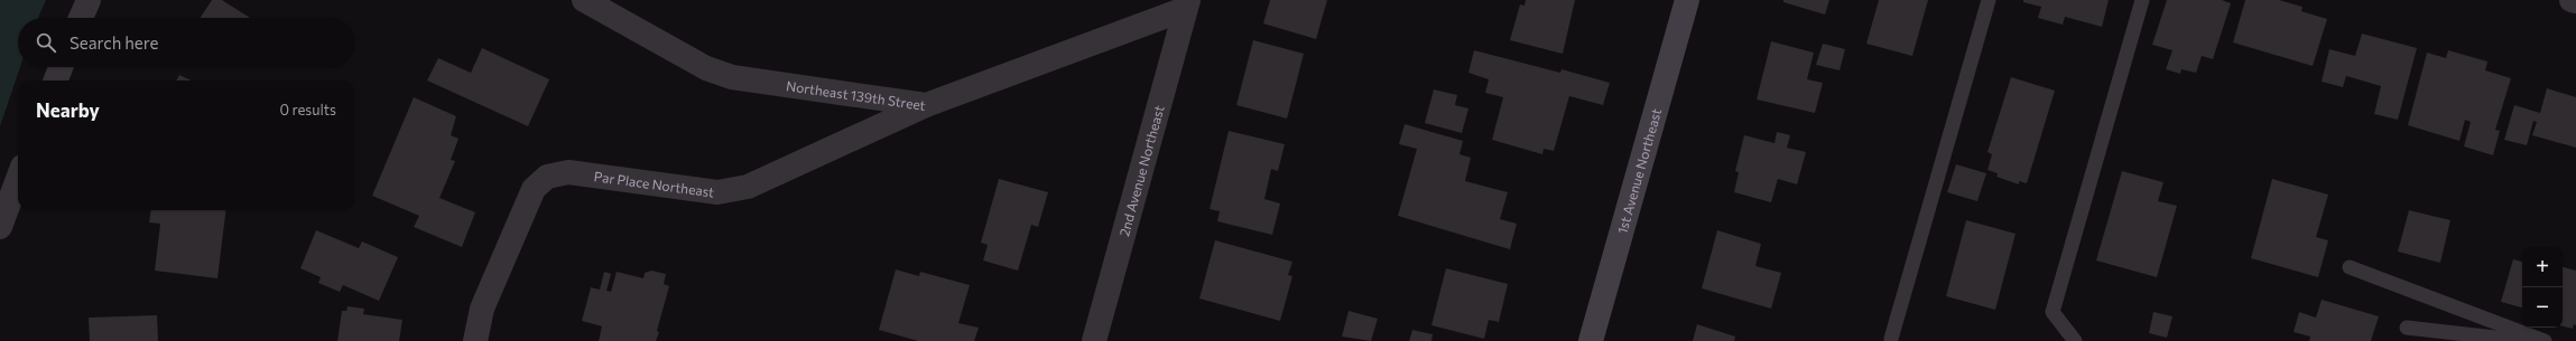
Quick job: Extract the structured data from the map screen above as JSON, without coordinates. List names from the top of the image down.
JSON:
{
  "streets": {
    "street": [
      "Northeast 139th Street",
      "1st Avenue Northeast",
      "2nd Avenue Northeast",
      "Par Place Northeast"
    ]
  },
  "crossings": [
    ["Northeast 139th Street", "2nd Avenue Northeast"],
    ["Northeast 139th Street", "Par Place Northeast"]
  ],
  "page": {
    "search": "Search here",
    "heading": ["Nearby", "0 results"],
    "map_buttons": ["+", "−"]
  }
}
